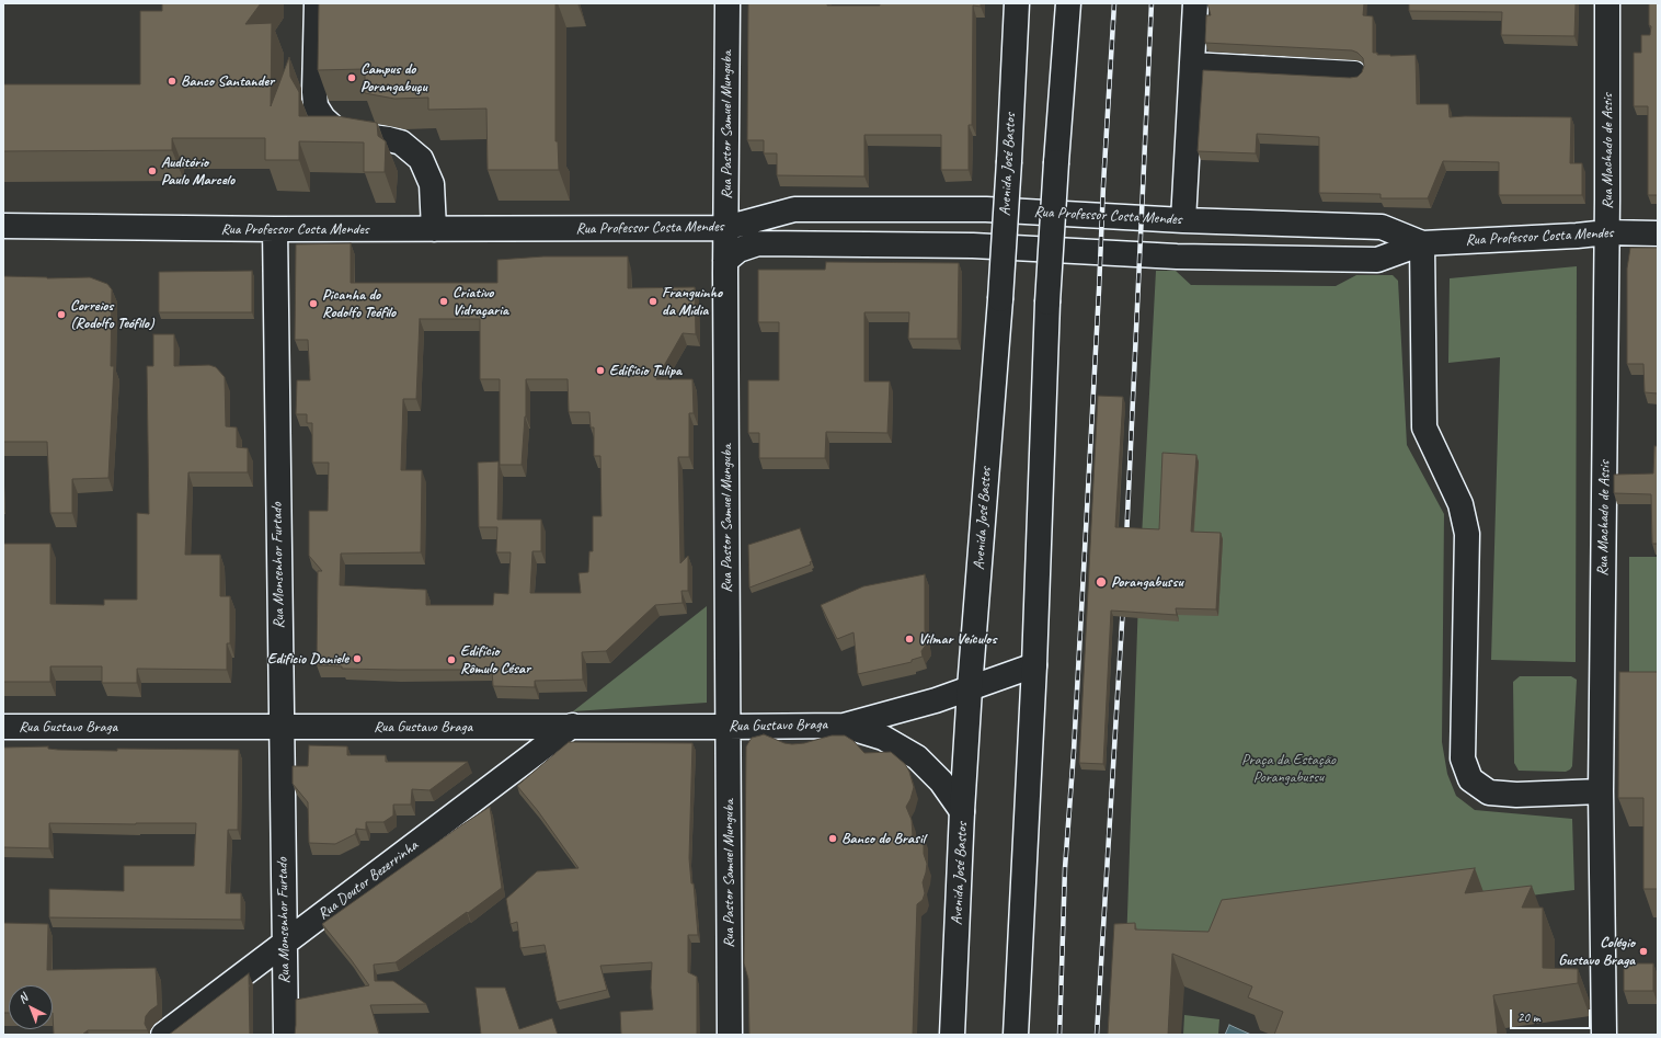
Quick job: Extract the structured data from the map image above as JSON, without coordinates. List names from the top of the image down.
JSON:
{
  "streets": {
    "street": [
      "Rua Pastor Samuel Munguba",
      "Rua Machado de Assis",
      "Avenida José Bastos",
      "Rua Professor Costa Mendes",
      "Rua Monsenhor Furtado",
      "Rua Gustavo Braga",
      "Rua Doutor Bezerrinha"
    ]
  },
  "crossings": [
    ["Rua Pastor Samuel Munguba", "Rua Professor Costa Mendes"],
    ["Rua Pastor Samuel Munguba", "Rua Gustavo Braga"],
    ["Rua Machado de Assis", "Rua Professor Costa Mendes"],
    ["Avenida José Bastos", "Rua Gustavo Braga"],
    ["Rua Professor Costa Mendes", "Rua Monsenhor Furtado"],
    ["Rua Monsenhor Furtado", "Rua Gustavo Braga"],
    ["Rua Monsenhor Furtado", "Rua Doutor Bezerrinha"],
    ["Rua Gustavo Braga", "Rua Doutor Bezerrinha"]
  ],
  "parks": ["Praça da Estação Porangabussu"],
  "places": [
    "Campus do Porangabuçu",
    "Banco Santander",
    "Auditório Paulo Marcelo",
    "Criativo Vidraçaria",
    "Franguinho da Mídia",
    "Picanha do Rodolfo Teófilo",
    "Correios (Rodolfo Teófilo)",
    "Edifício Tulipa",
    "Porangabussu",
    "Vilmar Veículos",
    "Edificio Daniele",
    "Edifício Rômulo César",
    "Banco do Brasil",
    "Colégio Gustavo Braga"
  ],
  "scale_bar": "20 m",
  "north": "top left"
}
